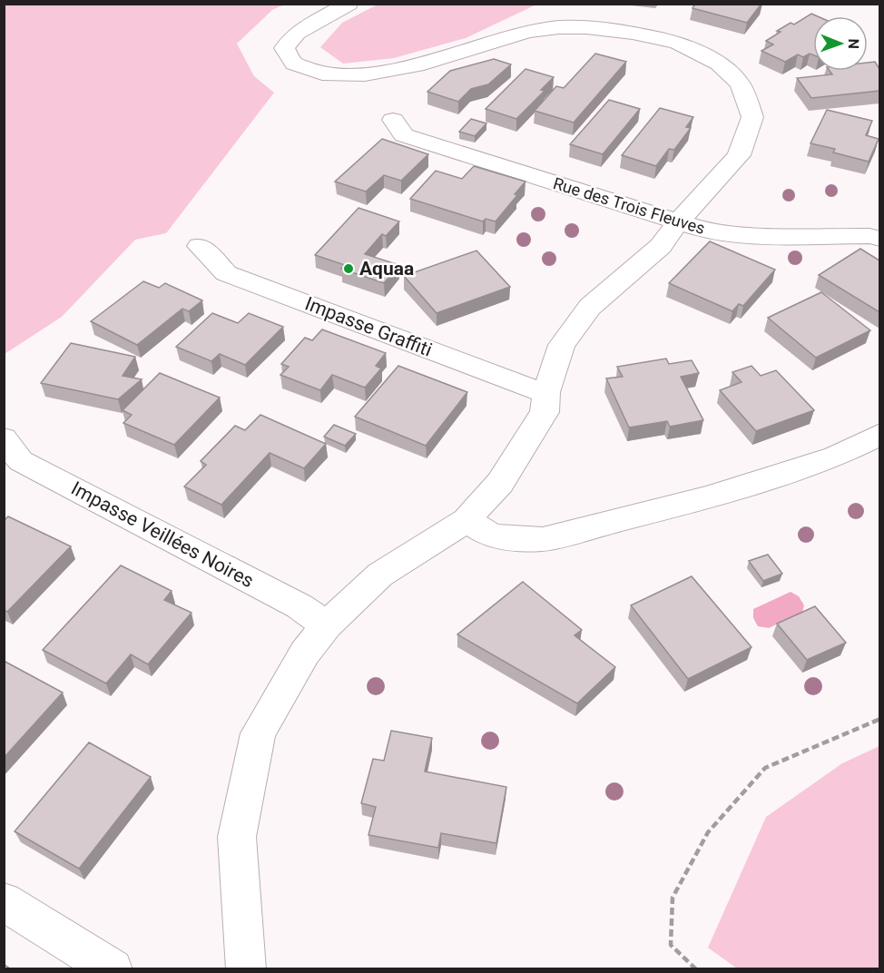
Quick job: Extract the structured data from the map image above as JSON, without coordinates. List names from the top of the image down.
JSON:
{
  "streets": {
    "street": ["Rue des Trois Fleuves", "Impasse Graffiti", "Impasse Veillées Noires"]
  },
  "places": ["Aquaa"],
  "north": "right"
}
